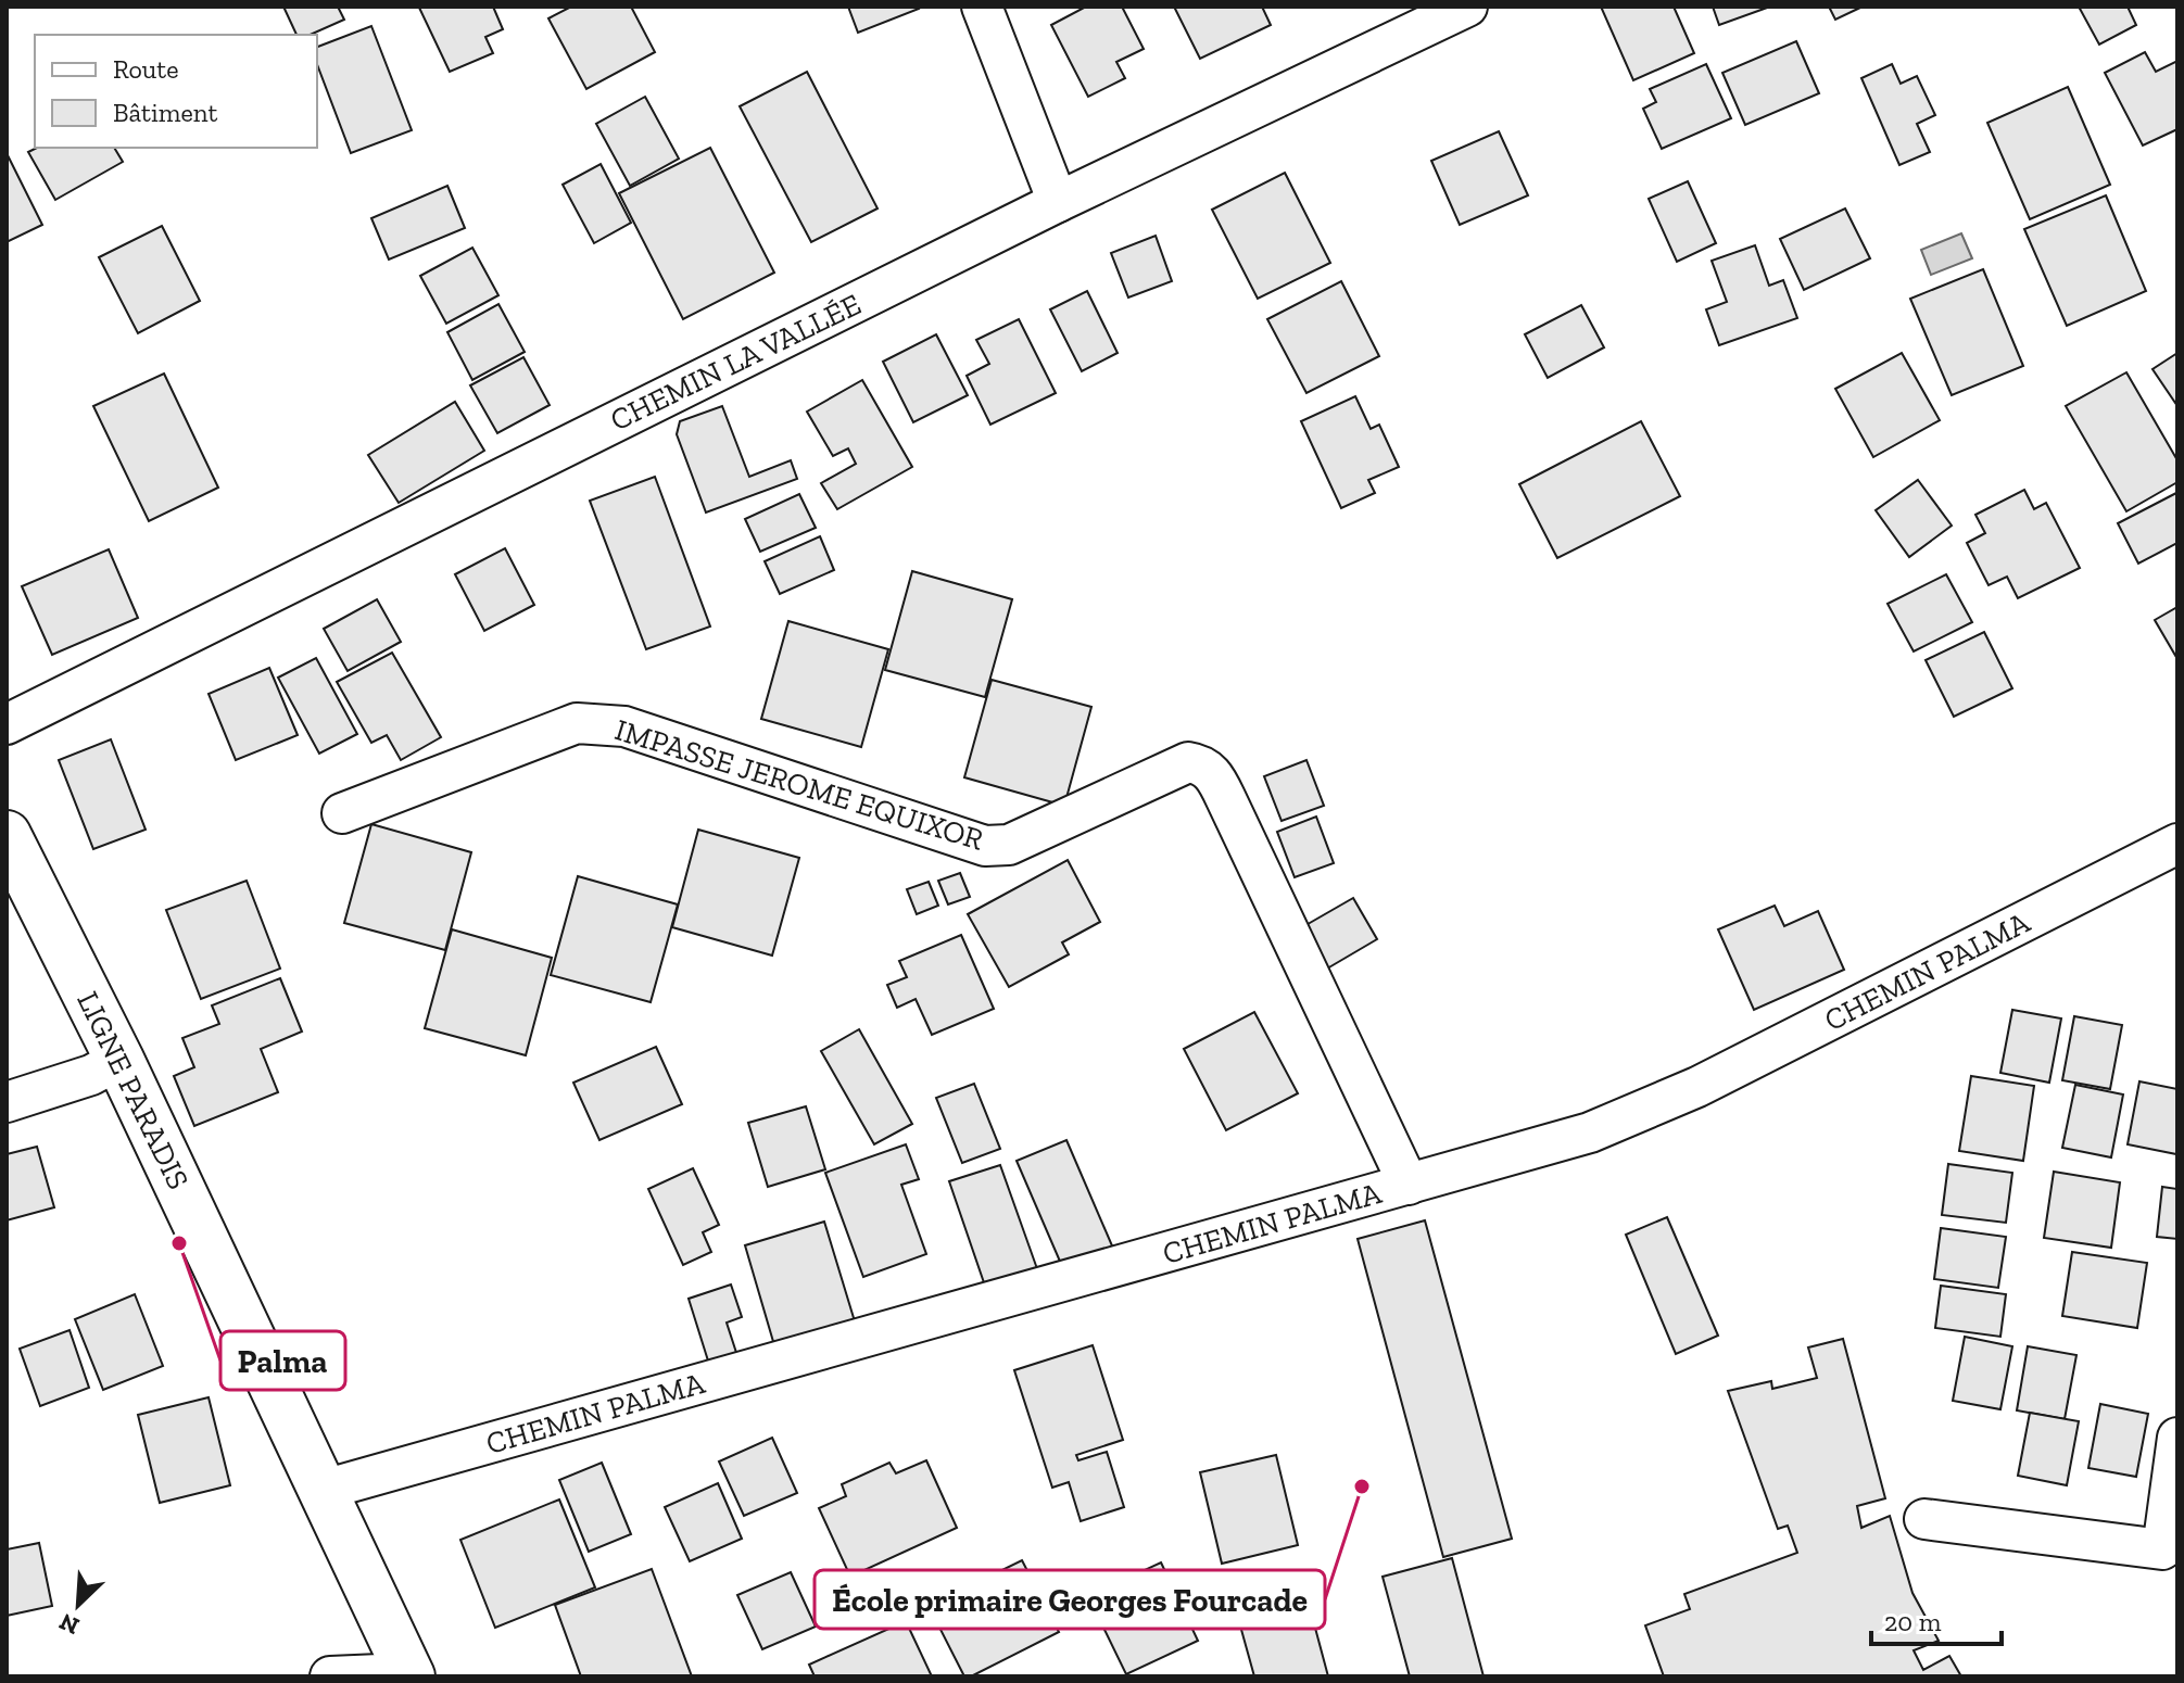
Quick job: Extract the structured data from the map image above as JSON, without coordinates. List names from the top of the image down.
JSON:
{
  "streets": {
    "main road": ["LIGNE PARADIS"],
    "street": ["CHEMIN LA VALLÉE", "IMPASSE JEROME EQUIXOR", "CHEMIN PALMA"]
  },
  "crossings": [
    ["IMPASSE JEROME EQUIXOR", "CHEMIN PALMA"],
    ["CHEMIN PALMA", "LIGNE PARADIS"]
  ],
  "places": ["Palma", "École primaire Georges Fourcade"],
  "legend": ["Route", "Bâtiment"],
  "scale_bar": "20 m",
  "north": "bottom left"
}
